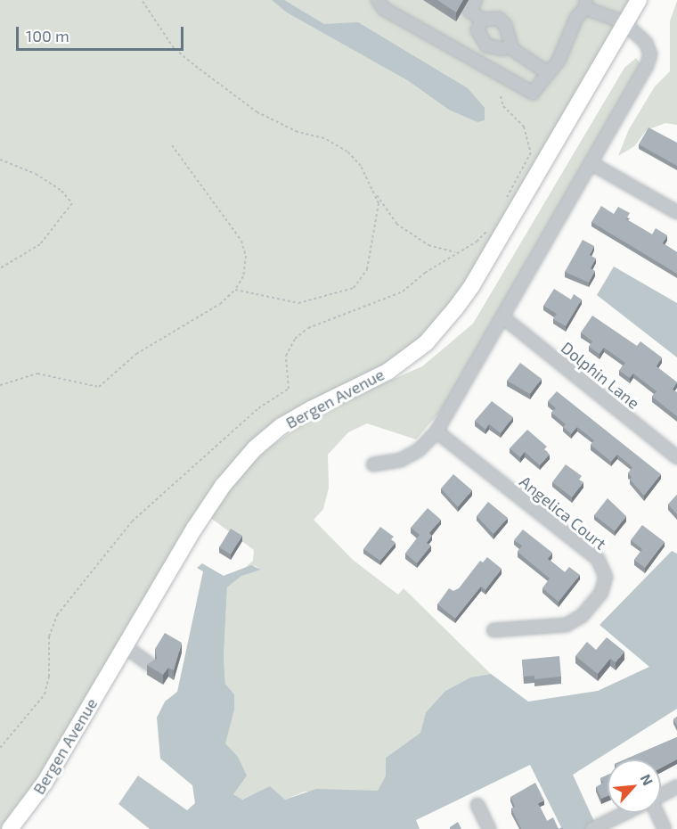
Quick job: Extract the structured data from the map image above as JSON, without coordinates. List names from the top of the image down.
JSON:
{
  "streets": {
    "main road": ["Bergen Avenue"],
    "street": ["Dolphin Lane", "Angelica Court"]
  },
  "scale_bar": "100 m",
  "north": "top right"
}
